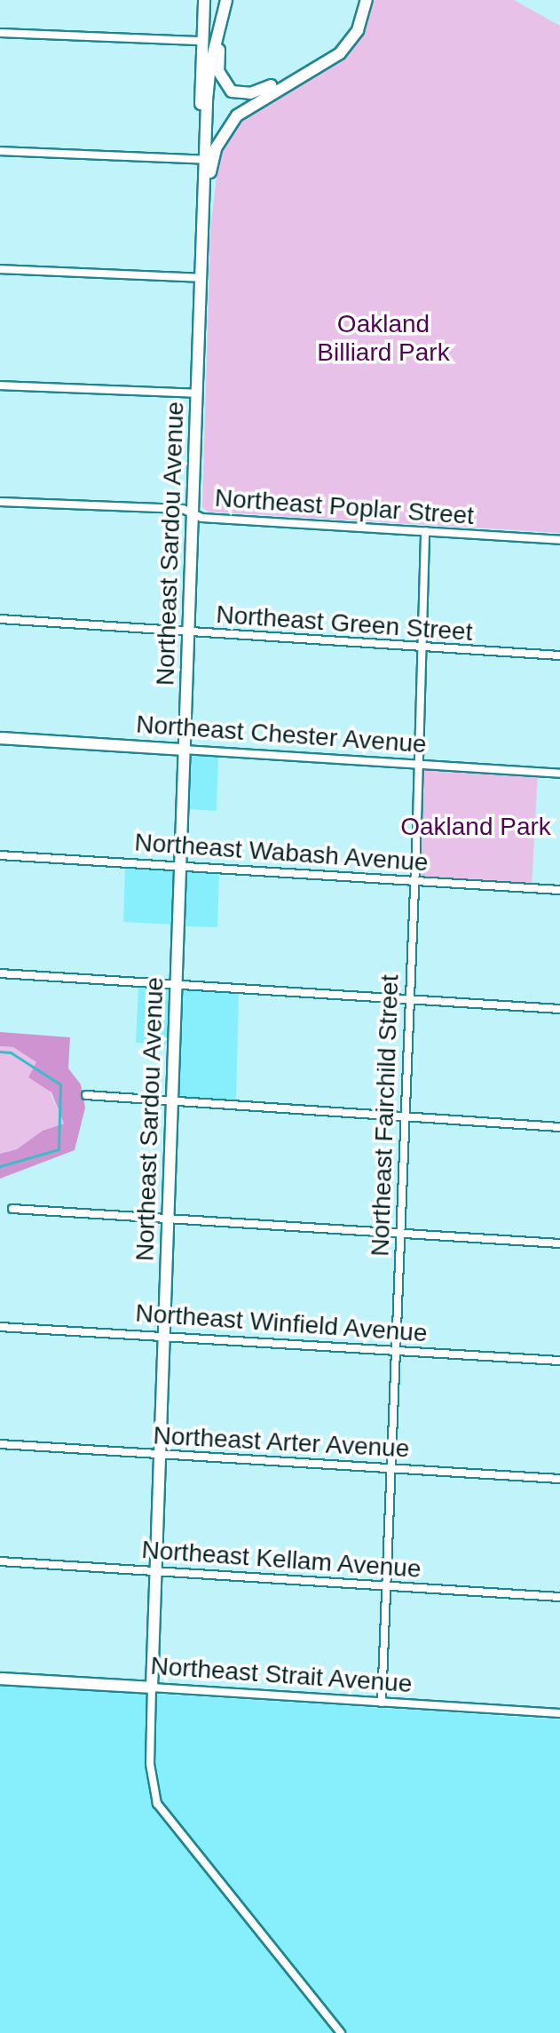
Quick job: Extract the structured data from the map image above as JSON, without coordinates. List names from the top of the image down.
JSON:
{
  "streets": {
    "main road": ["Northeast Sardou Avenue", "Northeast Chester Avenue", "Northeast Strait Avenue"],
    "street": [
      "Northeast Poplar Street",
      "Northeast Green Street",
      "Northeast Wabash Avenue",
      "Northeast Fairchild Street",
      "Northeast Winfield Avenue",
      "Northeast Arter Avenue",
      "Northeast Kellam Avenue"
    ]
  },
  "crossings": [
    ["Northeast Poplar Street", "Northeast Sardou Avenue"],
    ["Northeast Poplar Street", "Northeast Fairchild Street"],
    ["Northeast Sardou Avenue", "Northeast Green Street"],
    ["Northeast Sardou Avenue", "Northeast Chester Avenue"],
    ["Northeast Sardou Avenue", "Northeast Wabash Avenue"],
    ["Northeast Sardou Avenue", "Northeast Winfield Avenue"],
    ["Northeast Sardou Avenue", "Northeast Arter Avenue"],
    ["Northeast Sardou Avenue", "Northeast Kellam Avenue"],
    ["Northeast Sardou Avenue", "Northeast Strait Avenue"],
    ["Northeast Green Street", "Northeast Fairchild Street"],
    ["Northeast Chester Avenue", "Northeast Fairchild Street"],
    ["Northeast Wabash Avenue", "Northeast Fairchild Street"],
    ["Northeast Fairchild Street", "Northeast Winfield Avenue"],
    ["Northeast Fairchild Street", "Northeast Arter Avenue"],
    ["Northeast Fairchild Street", "Northeast Kellam Avenue"],
    ["Northeast Fairchild Street", "Northeast Strait Avenue"]
  ],
  "parks": ["Oakland Billiard Park", "Oakland Park"]
}
